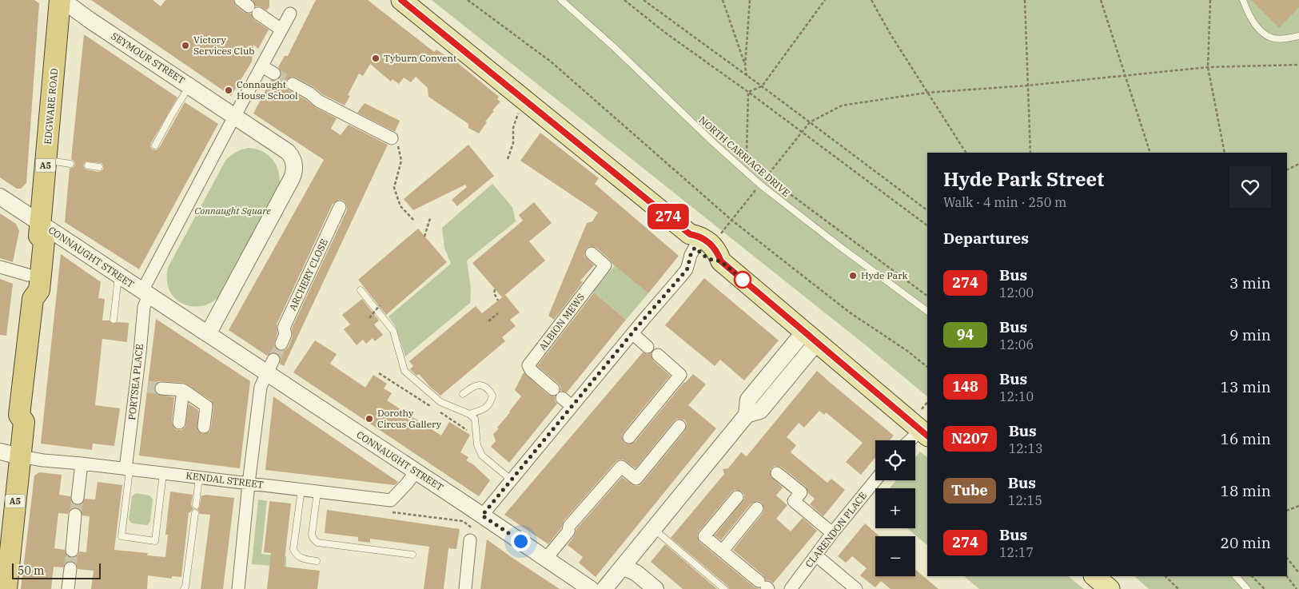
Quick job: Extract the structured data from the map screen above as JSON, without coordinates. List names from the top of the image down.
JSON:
{
  "streets": {
    "highway": ["EDGWARE ROAD", "A5"],
    "street": [
      "SEYMOUR STREET",
      "CONNAUGHT STREET",
      "ARCHERY CLOSE",
      "ALBION MEWS",
      "PORTSEA PLACE",
      "KENDAL STREET",
      "CLARENDON PLACE"
    ],
    "lane": ["NORTH CARRIAGE DRIVE"]
  },
  "crossings": [
    ["SEYMOUR STREET", "EDGWARE ROAD"],
    ["EDGWARE ROAD", "CONNAUGHT STREET"],
    ["EDGWARE ROAD", "KENDAL STREET"],
    ["CONNAUGHT STREET", "PORTSEA PLACE"],
    ["CONNAUGHT STREET", "KENDAL STREET"],
    ["PORTSEA PLACE", "KENDAL STREET"]
  ],
  "parks": ["Connaught Square"],
  "places": [
    "Victory Services Club",
    "Tyburn Convent",
    "Connaught House School",
    "Hyde Park",
    "Dorothy Circus Gallery"
  ],
  "lines": ["bus line 274"],
  "scale_bar": "50 m",
  "page": {
    "on_map": "274",
    "heading": [
      ["Hyde Park Street", "Walk · 4 min · 250 m"],
      "Departures"
    ],
    "list": [
      {
        "mark": "274",
        "name": "Bus",
        "note": "12:00",
        "value": "3 min"
      },
      {
        "mark": "94",
        "name": "Bus",
        "note": "12:06",
        "value": "9 min"
      },
      {
        "mark": "148",
        "name": "Bus",
        "note": "12:10",
        "value": "13 min"
      },
      {
        "mark": "N207",
        "name": "Bus",
        "note": "12:13",
        "value": "16 min"
      },
      {
        "mark": "Tube",
        "name": "Bus",
        "note": "12:15",
        "value": "18 min"
      },
      {
        "mark": "274",
        "name": "Bus",
        "note": "12:17",
        "value": "20 min"
      }
    ],
    "map_buttons": ["+", "−"],
    "scale": "50 m"
  }
}
